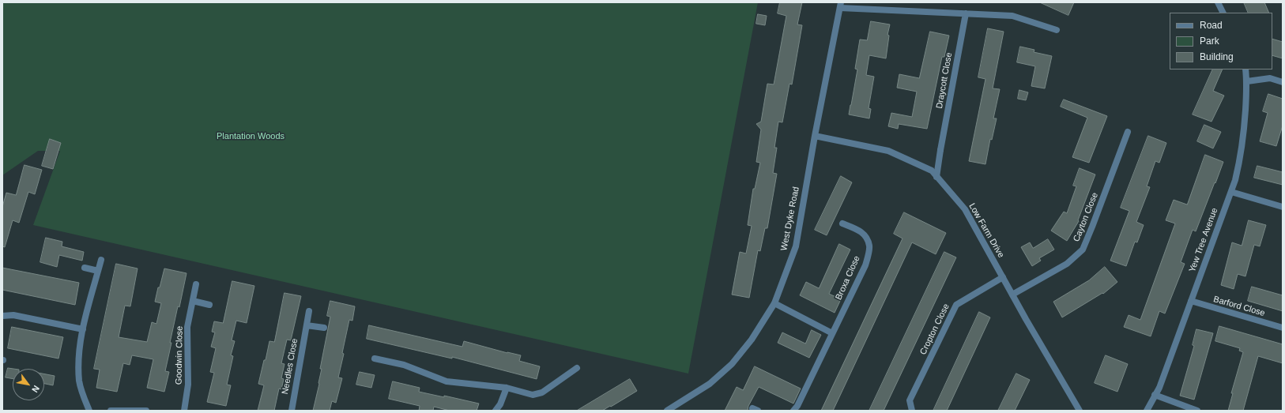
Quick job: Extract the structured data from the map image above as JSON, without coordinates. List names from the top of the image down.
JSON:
{
  "streets": {
    "street": [
      "Draycott Close",
      "Cayton Close",
      "West Dyke Road",
      "Low Farm Drive",
      "Yew Tree Avenue",
      "Broxa Close",
      "Barford Close",
      "Cropton Close",
      "Goodwin Close",
      "Needles Close"
    ]
  },
  "crossings": [
    ["Draycott Close", "Low Farm Drive"],
    ["Cayton Close", "Low Farm Drive"],
    ["West Dyke Road", "Low Farm Drive"],
    ["Low Farm Drive", "Cropton Close"],
    ["Yew Tree Avenue", "Barford Close"]
  ],
  "parks": ["Plantation Woods"],
  "legend": ["Road", "Park", "Building"],
  "north": "bottom right"
}
